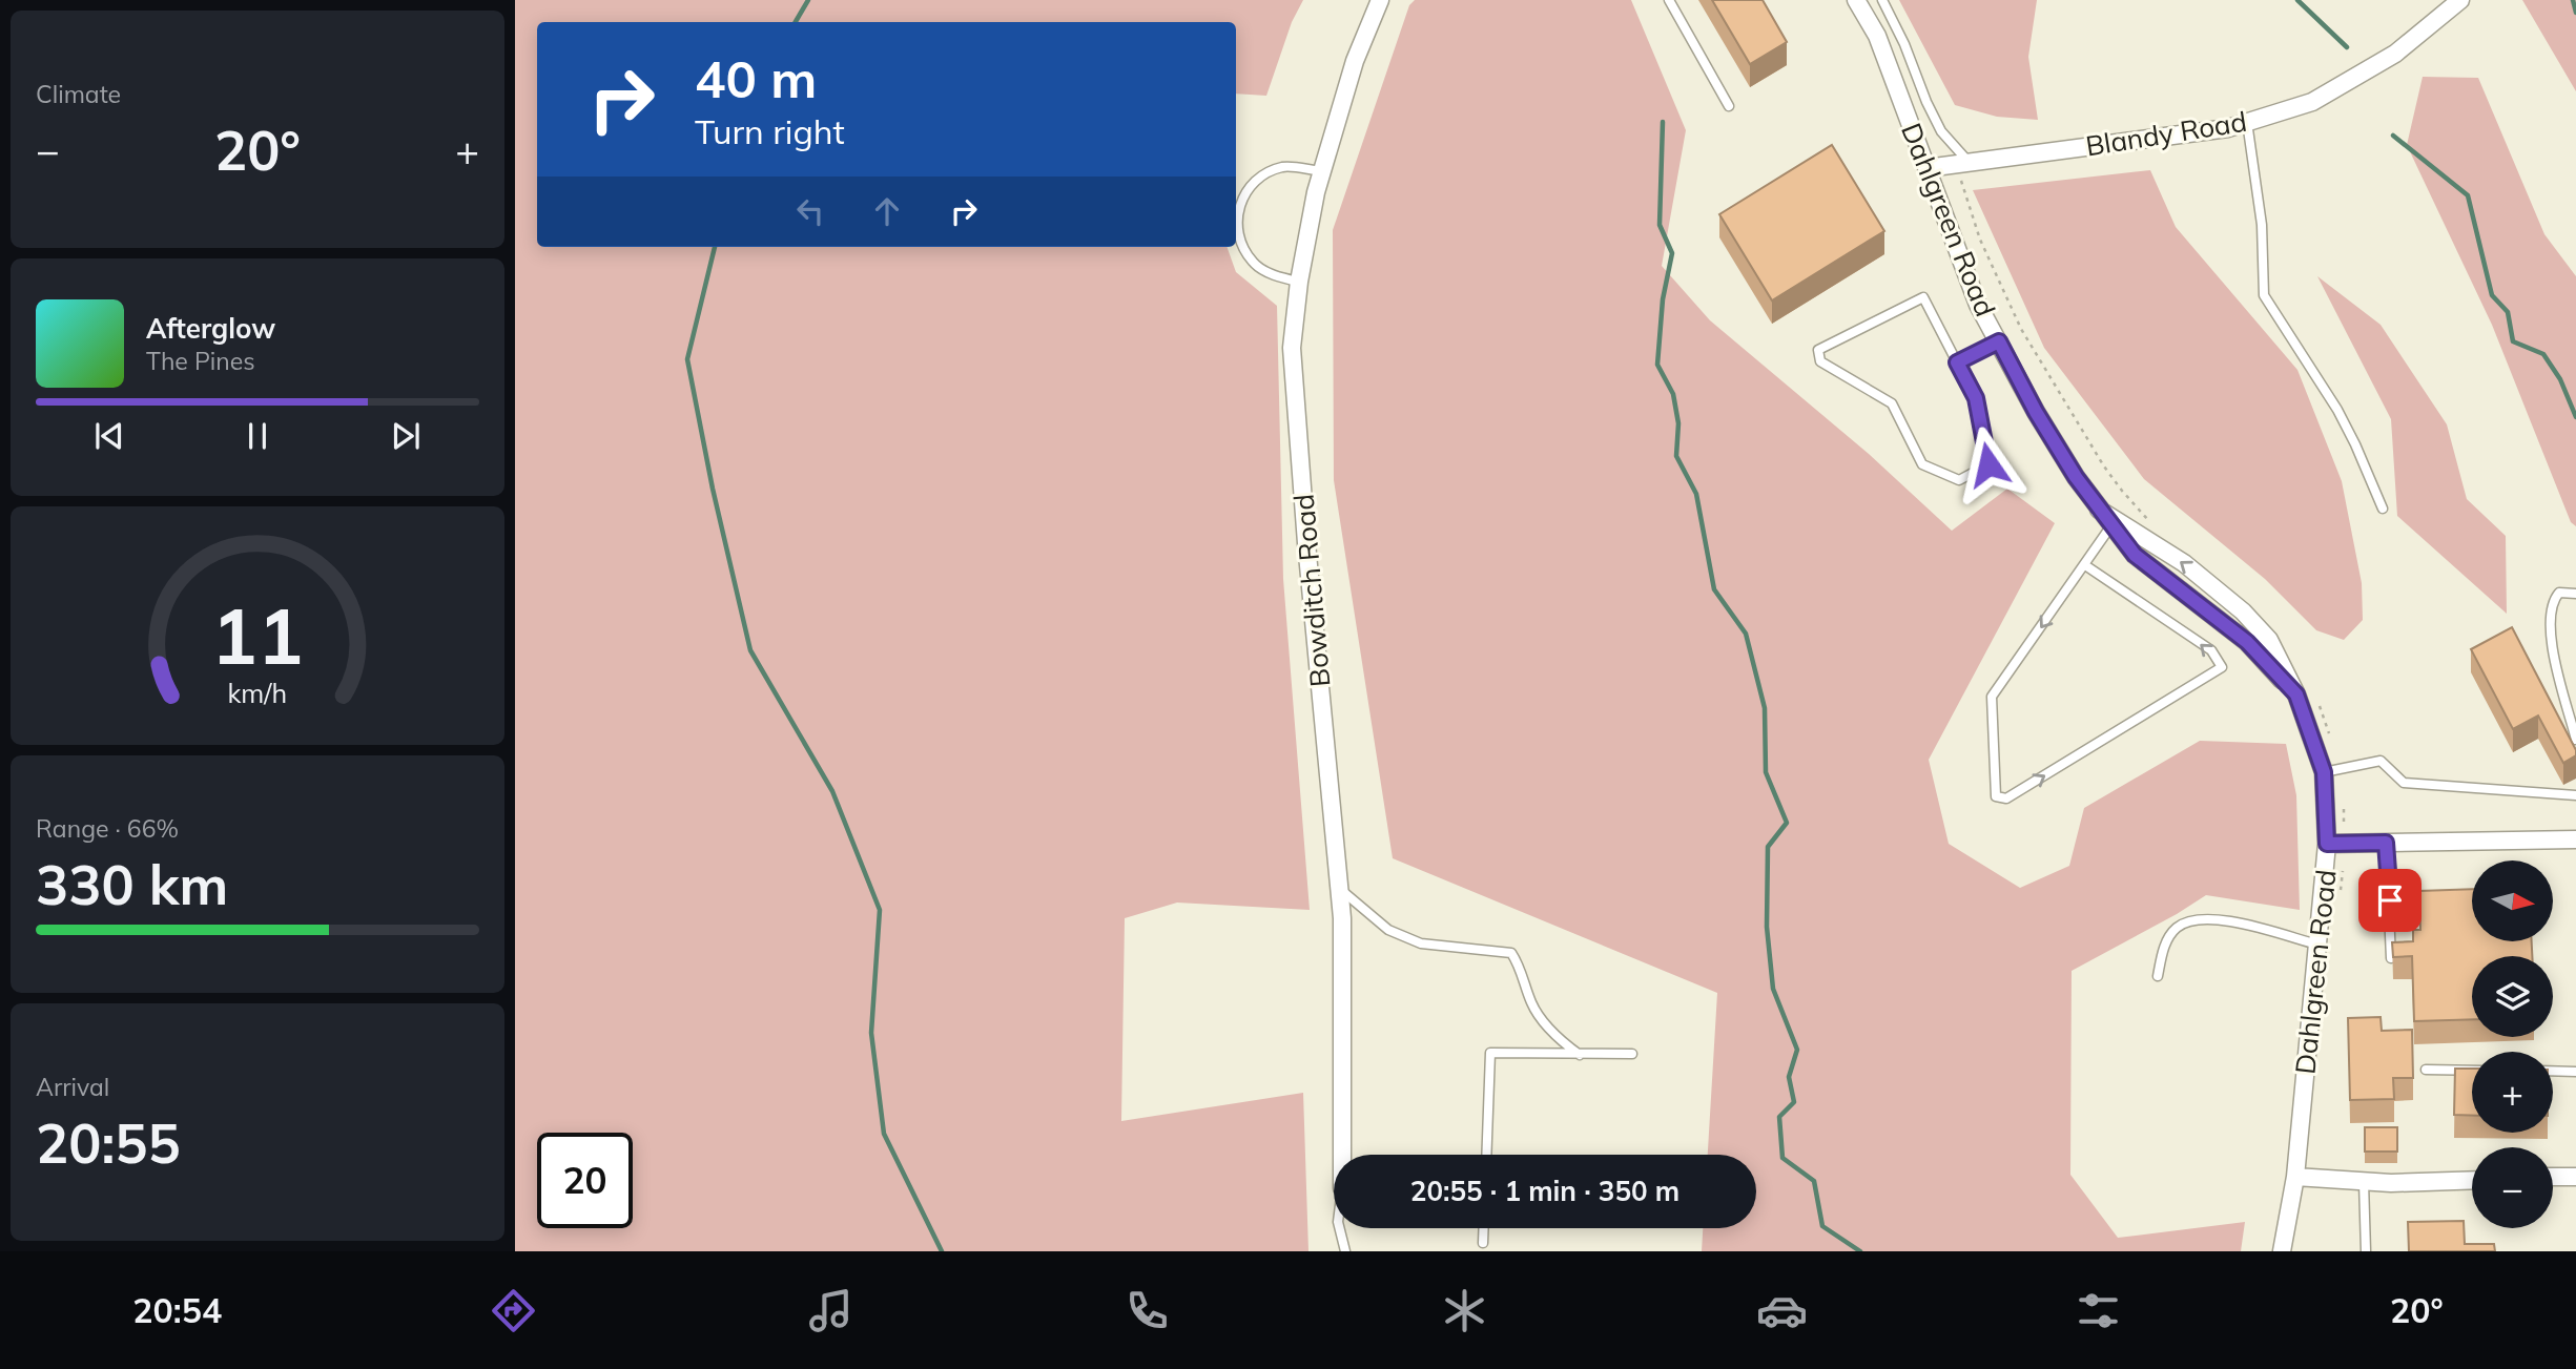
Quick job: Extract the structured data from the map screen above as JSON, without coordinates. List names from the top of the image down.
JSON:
{
  "streets": {
    "street": ["Blandy Road", "Dahlgreen Road", "Bowditch Road"]
  },
  "crossings": [
    ["Blandy Road", "Dahlgreen Road"]
  ],
  "north": "right",
  "page": {
    "tile": [
      "Climate",
      ["Range · 66%", "330 km"],
      ["Arrival", "20:55"]
    ],
    "turn": ["40 m", "Turn right"],
    "heat": ["−", "20°", "+"],
    "song": ["Afterglow", "The Pines"],
    "map_buttons": ["+", "−"],
    "limit": "20",
    "trip": "20:55 · 1 min · 350 m",
    "tabs": ["20:54", "20°"],
    "gauge": ["11", "km/h"]
  }
}
